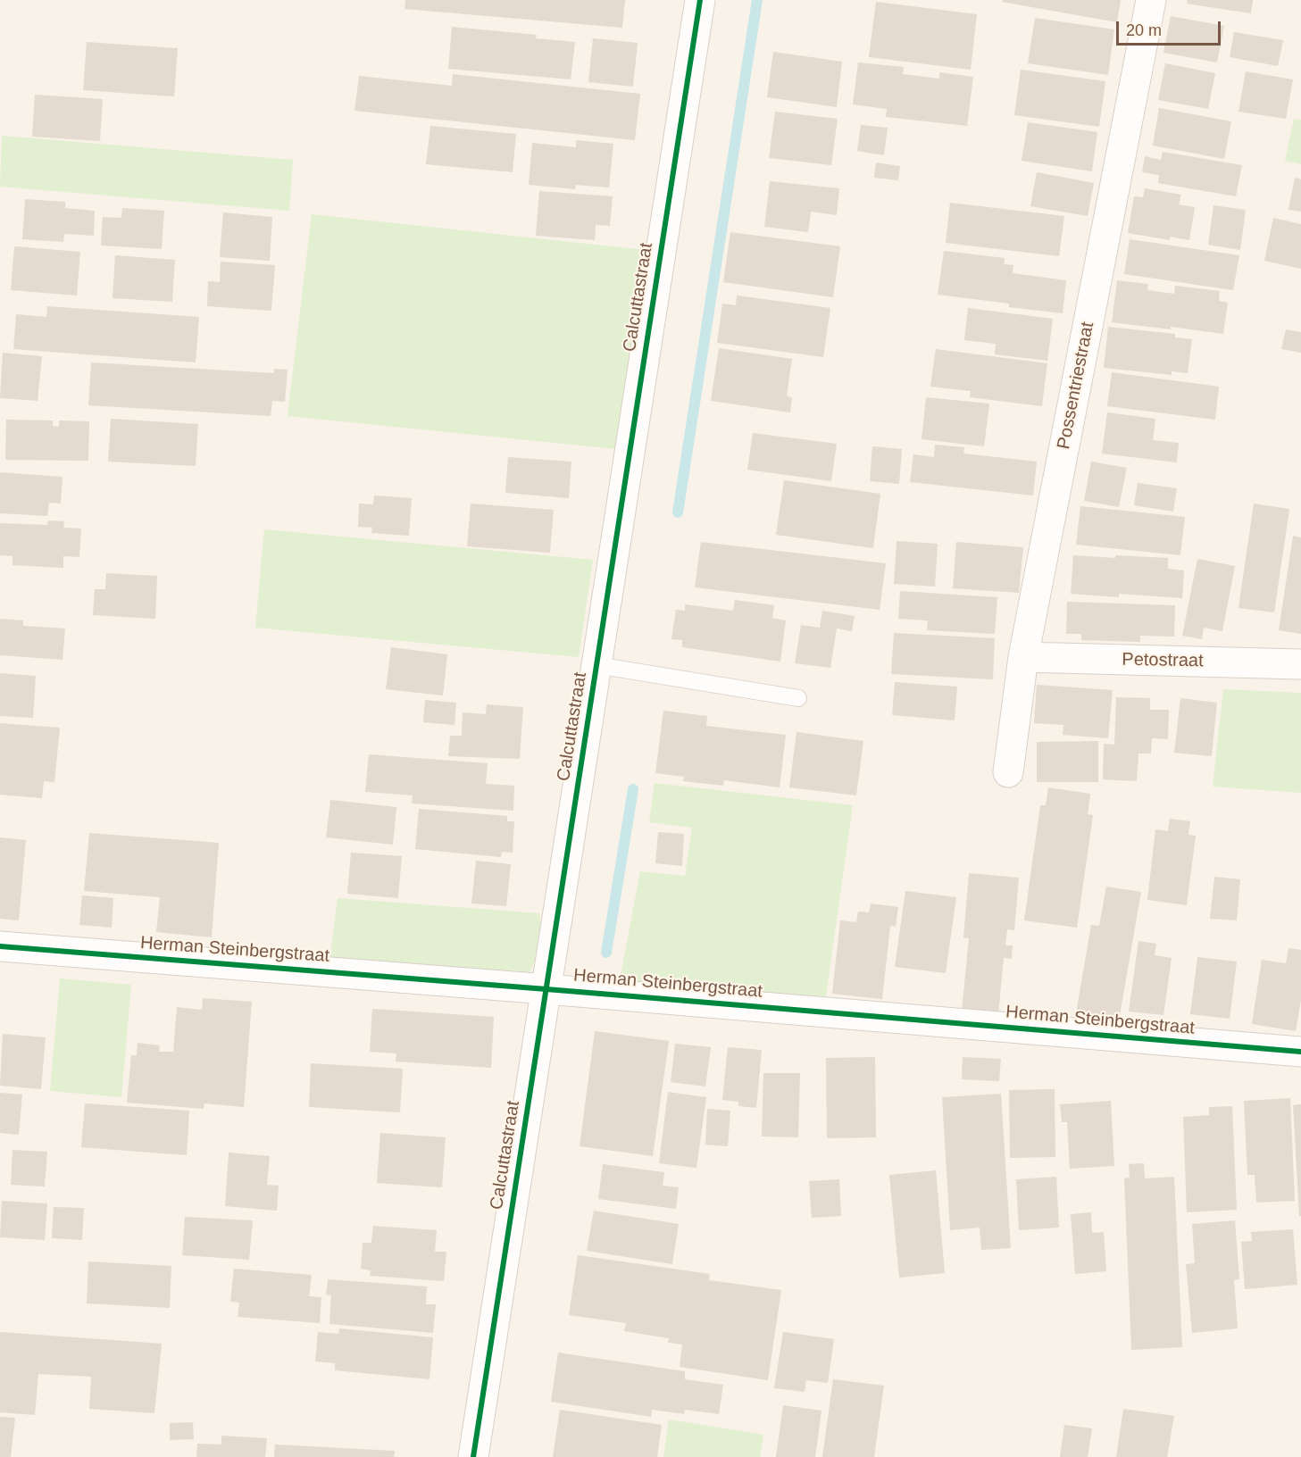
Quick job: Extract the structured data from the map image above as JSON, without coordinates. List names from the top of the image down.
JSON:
{
  "streets": {
    "street": [
      "Calcuttastraat",
      "Possentriestraat",
      "Petostraat",
      "Herman Steinbergstraat"
    ]
  },
  "crossings": [
    ["Calcuttastraat", "Herman Steinbergstraat"],
    ["Possentriestraat", "Petostraat"]
  ],
  "scale_bar": "20 m"
}
